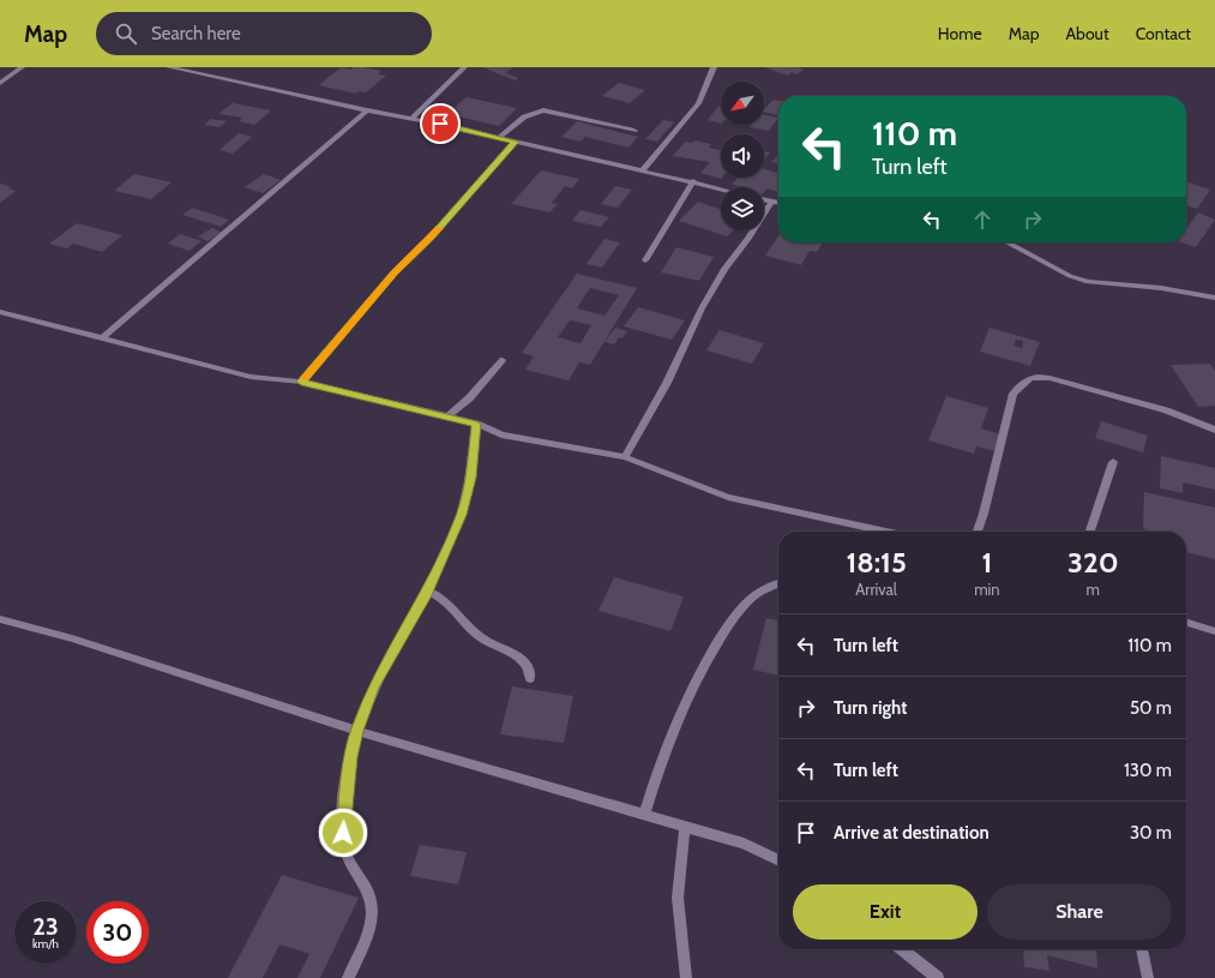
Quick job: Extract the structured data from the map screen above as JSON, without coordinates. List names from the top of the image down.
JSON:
{
  "north": "bottom left",
  "page": {
    "header": "Map",
    "search": "Search here",
    "nav": [
      "Home",
      "Map",
      "About",
      "Contact"
    ],
    "turn": ["110 m", "Turn left"],
    "eta": [
      "18:15",
      "Arrival",
      "1",
      "min",
      "320",
      "m"
    ],
    "list": [
      {
        "name": "Turn left",
        "value": "110 m"
      },
      {
        "name": "Turn right",
        "value": "50 m"
      },
      {
        "name": "Turn left",
        "value": "130 m"
      },
      {
        "name": "Arrive at destination",
        "value": "30 m"
      }
    ],
    "buttons": ["Exit", "Share"],
    "speed": "23 km/h",
    "limit": "30"
  }
}
